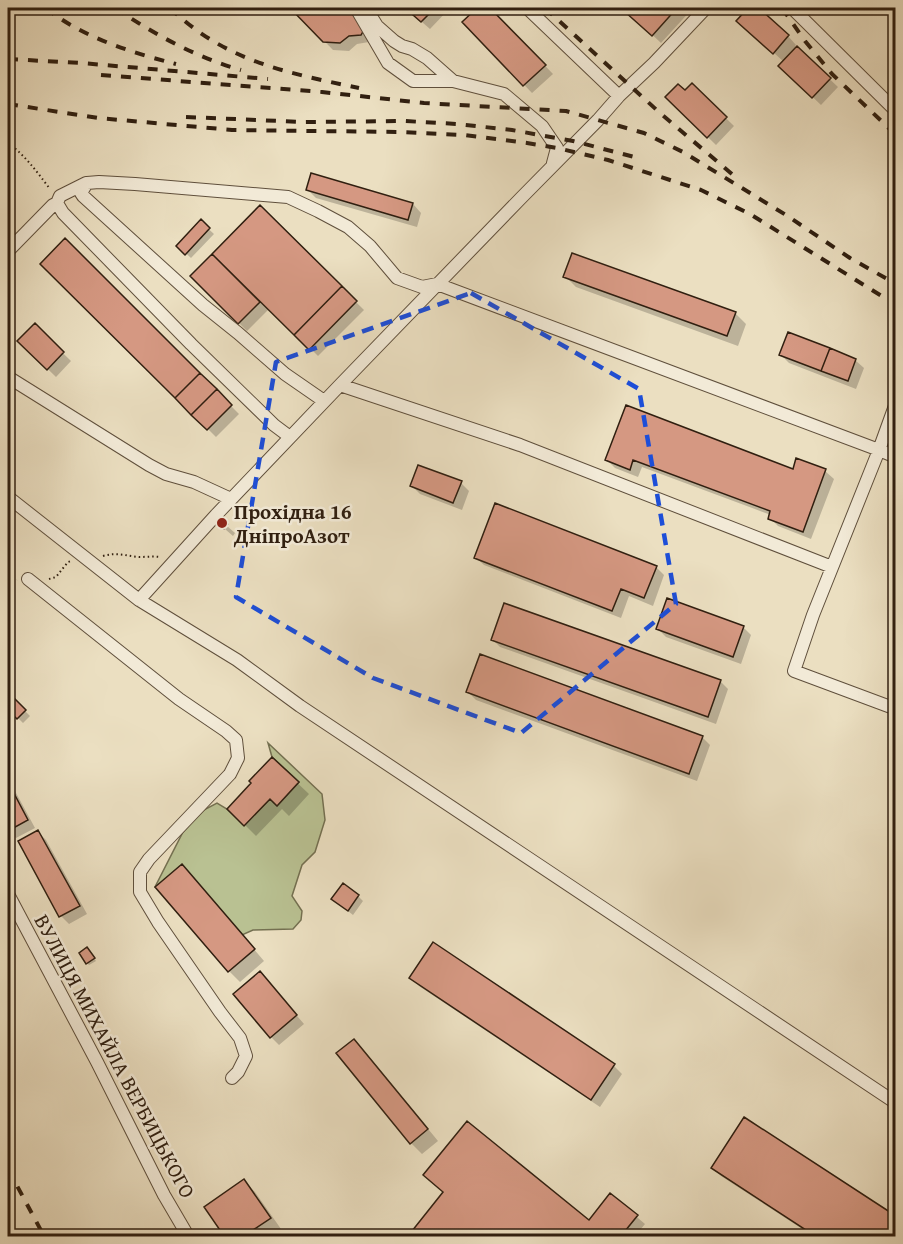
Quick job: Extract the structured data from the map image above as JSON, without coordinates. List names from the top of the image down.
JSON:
{
  "streets": {
    "street": ["ВУЛИЦЯ МИХАЙЛА ВЕРБИЦЬКОГО"]
  },
  "places": ["Прохідна 16 ДніпроАзот"]
}
